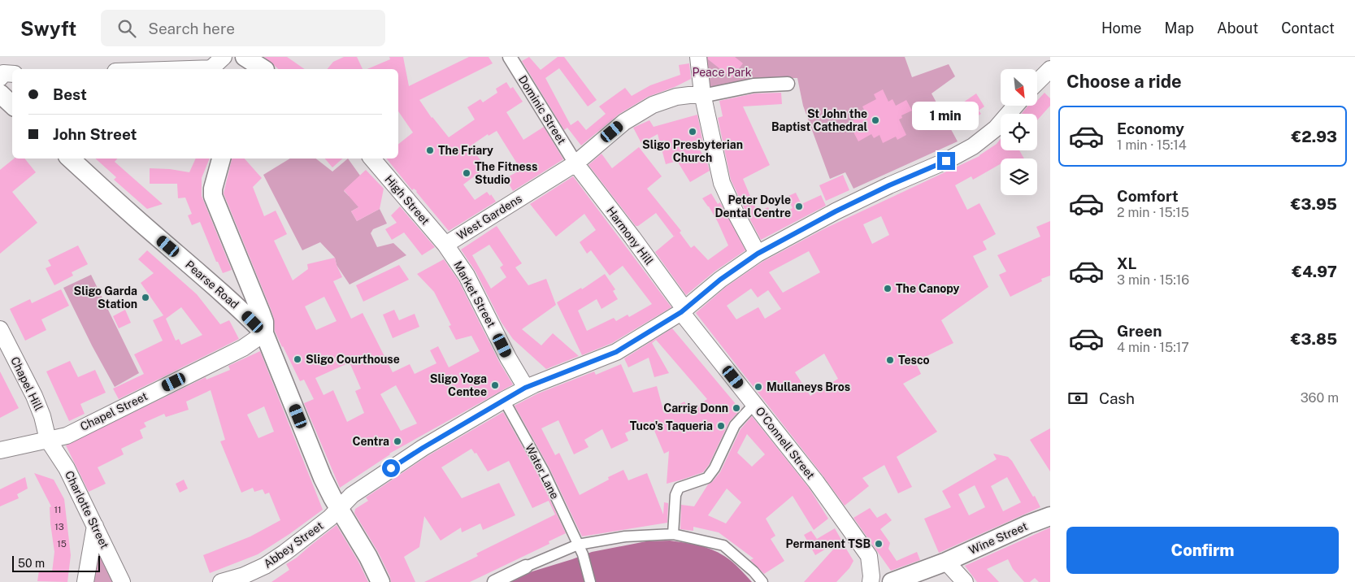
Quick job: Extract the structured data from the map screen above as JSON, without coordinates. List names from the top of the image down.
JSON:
{
  "streets": {
    "main road": ["Pearse Road", "Wine Street"],
    "street": [
      "Dominic Street",
      "High Street",
      "West Gardens",
      "Harmony Hill",
      "Market Street",
      "Chapel Hill",
      "Chapel Street",
      "O'Connell Street",
      "Water Lane",
      "Charlotte Street",
      "Abbey Street"
    ]
  },
  "crossings": [
    ["Dominic Street", "West Gardens"],
    ["Dominic Street", "Harmony Hill"],
    ["High Street", "West Gardens"],
    ["High Street", "Market Street"],
    ["West Gardens", "Harmony Hill"],
    ["West Gardens", "Market Street"],
    ["Harmony Hill", "O'Connell Street"],
    ["Harmony Hill", "Abbey Street"],
    ["Pearse Road", "Chapel Street"],
    ["Market Street", "Abbey Street"],
    ["Chapel Hill", "Chapel Street"],
    ["Chapel Hill", "Charlotte Street"],
    ["Chapel Street", "Charlotte Street"],
    ["O'Connell Street", "Abbey Street"],
    ["Water Lane", "Abbey Street"]
  ],
  "parks": ["Peace Park"],
  "places": [
    "St John the Baptist Cathedral",
    "Sligo Presbyterian Church",
    "The Friary",
    "The Fitness Studio",
    "Peter Doyle Dental Centre",
    "The Canopy",
    "Sligo Garda Station",
    "Sligo Courthouse",
    "Tesco",
    "Sligo Yoga Centee",
    "Mullaneys Bros",
    "Carrig Donn",
    "Tuco's Taqueria",
    "Centra",
    "Permanent TSB"
  ],
  "house_numbers": ["11", "13", "15"],
  "scale_bar": "50 m",
  "north": "bottom right",
  "page": {
    "header": "Swyft",
    "search": "Search here",
    "nav": [
      "Home",
      "Map",
      "About",
      "Contact"
    ],
    "heading": "Choose a ride",
    "banner": ["Best", "John Street"],
    "bubble": "1 min",
    "list": [
      {
        "name": "Economy",
        "note": "1 min · 15:14",
        "value": "€2.93"
      },
      {
        "name": "Comfort",
        "note": "2 min · 15:15",
        "value": "€3.95"
      },
      {
        "name": "XL",
        "note": "3 min · 15:16",
        "value": "€4.97"
      },
      {
        "name": "Green",
        "note": "4 min · 15:17",
        "value": "€3.85"
      }
    ],
    "pay": ["Cash", "360 m"],
    "buttons": "Confirm",
    "scale": "50 m"
  }
}
